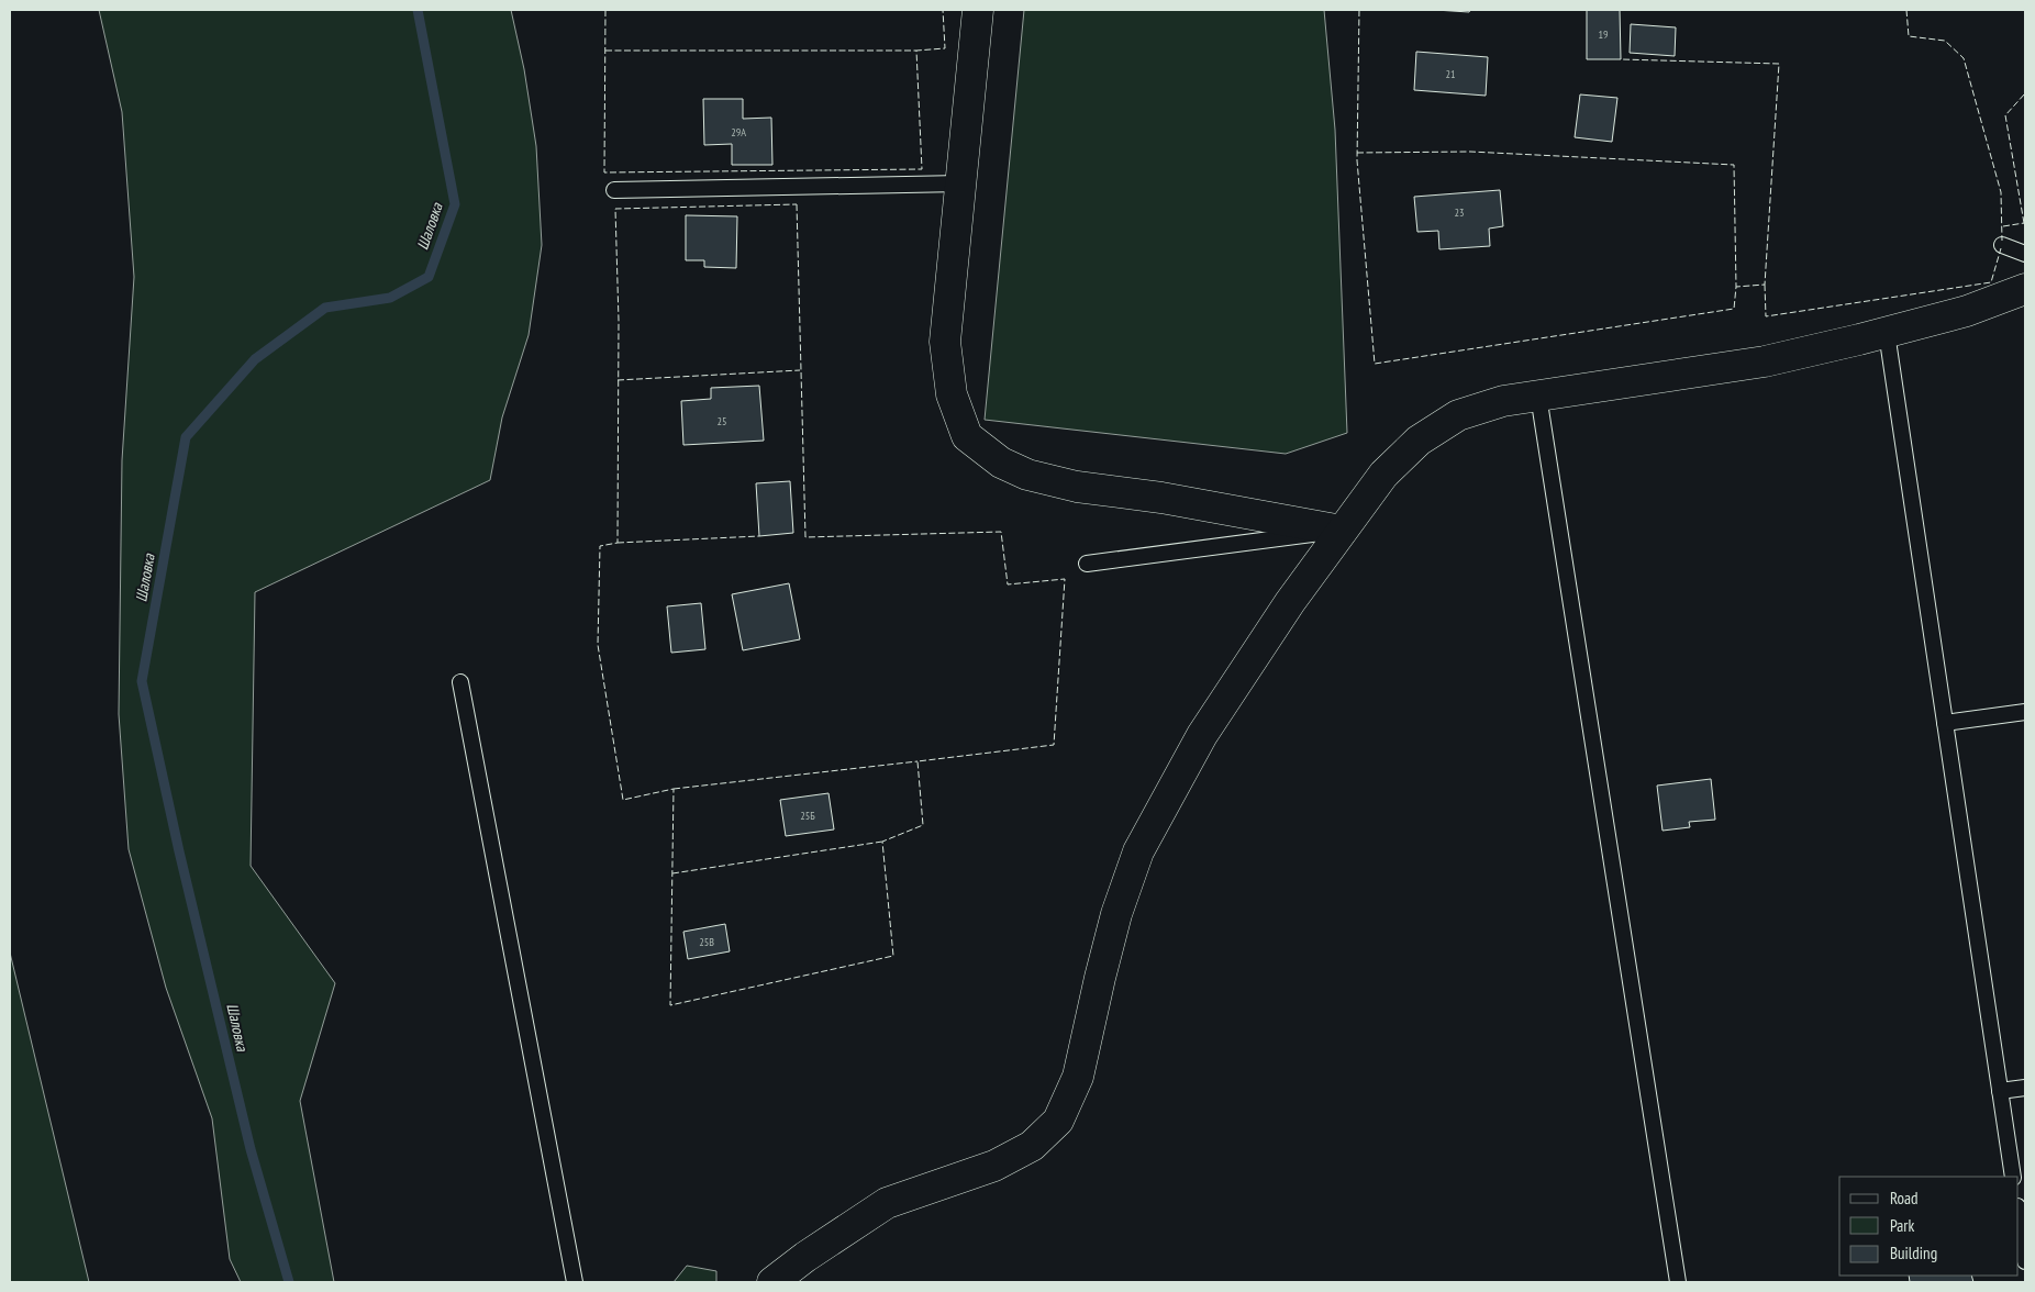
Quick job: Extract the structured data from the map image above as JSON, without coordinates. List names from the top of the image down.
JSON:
{
  "water": ["Шаловка"],
  "house_numbers": [
    "19",
    "21",
    "29А",
    "23",
    "25",
    "25Б",
    "25В"
  ],
  "legend": ["Road", "Park", "Building"]
}
